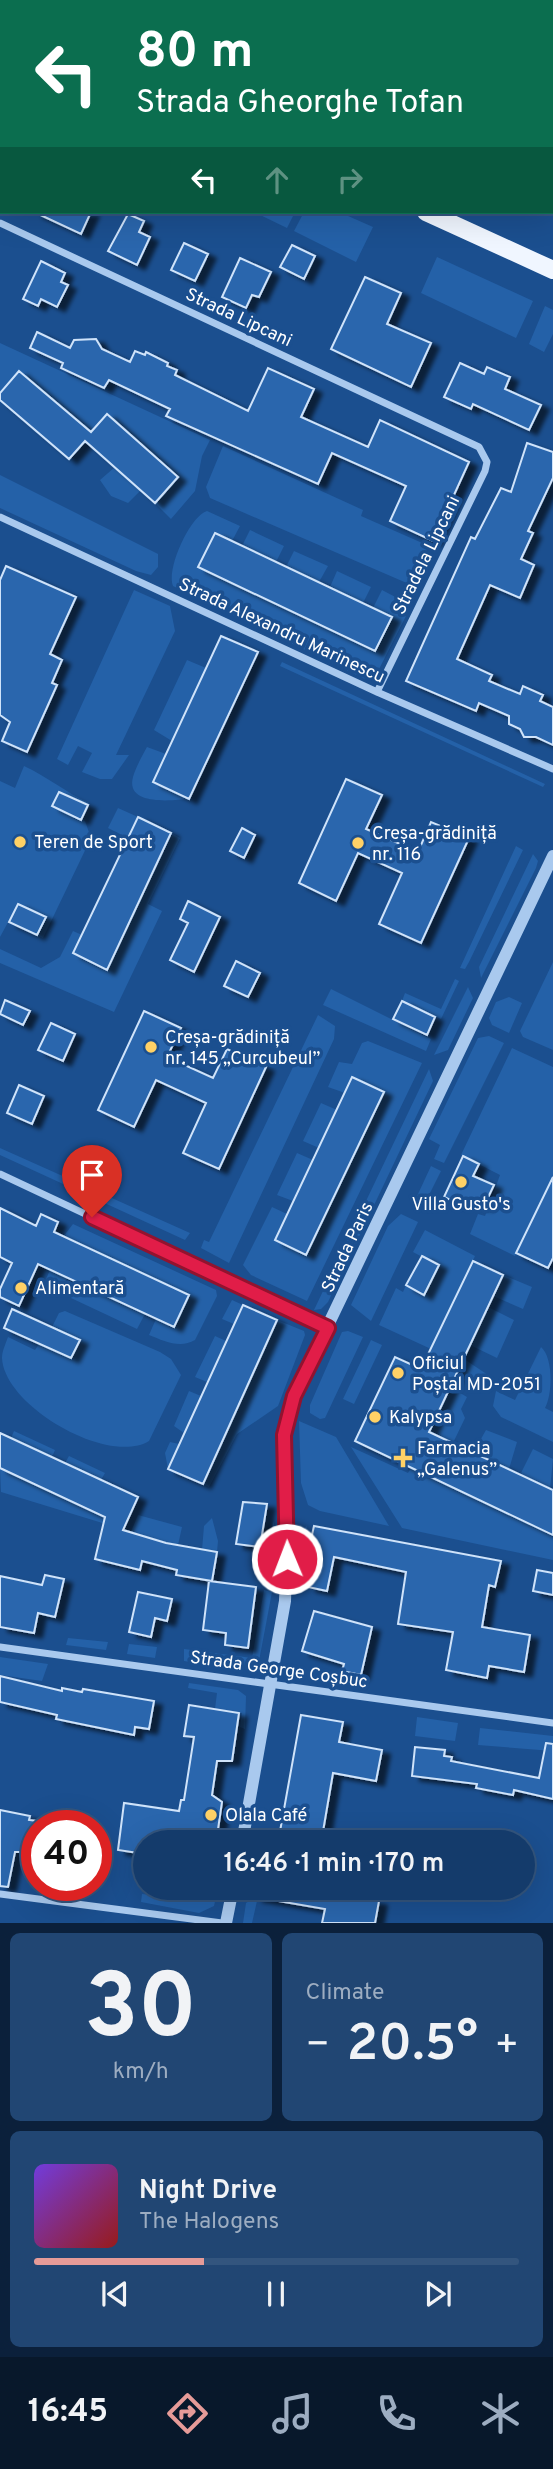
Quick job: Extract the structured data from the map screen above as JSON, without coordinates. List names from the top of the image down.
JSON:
{
  "streets": {
    "street": [
      "Strada Lipcani",
      "Stradela Lipcani",
      "Strada Alexandru Marinescu",
      "Strada Paris",
      "Strada George Coșbuc"
    ]
  },
  "crossings": [
    ["Strada Lipcani", "Stradela Lipcani"],
    ["Stradela Lipcani", "Strada Alexandru Marinescu"],
    ["Strada Paris", "Strada George Coșbuc"]
  ],
  "places": {
    "other": [
      "Teren de Sport",
      "Creșa-grădiniță nr. 116",
      "Creșa-grădiniță nr. 145 „Curcubeul”",
      "Villa Gusto's",
      "Alimentară",
      "Oficiul Poștal MD-2051",
      "Kalypsa",
      "Olala Café"
    ],
    "health": ["Farmacia „Galenus”"]
  },
  "page": {
    "turn": ["80 m", "Strada Gheorghe Tofan"],
    "limit": "40",
    "trip": "16:46 · 1 min · 170 m",
    "tile": [
      ["30", "km/h"],
      "Climate"
    ],
    "heat": ["−", "20.5°", "+"],
    "song": ["Night Drive", "The Halogens"],
    "tabs": "16:45"
  }
}
